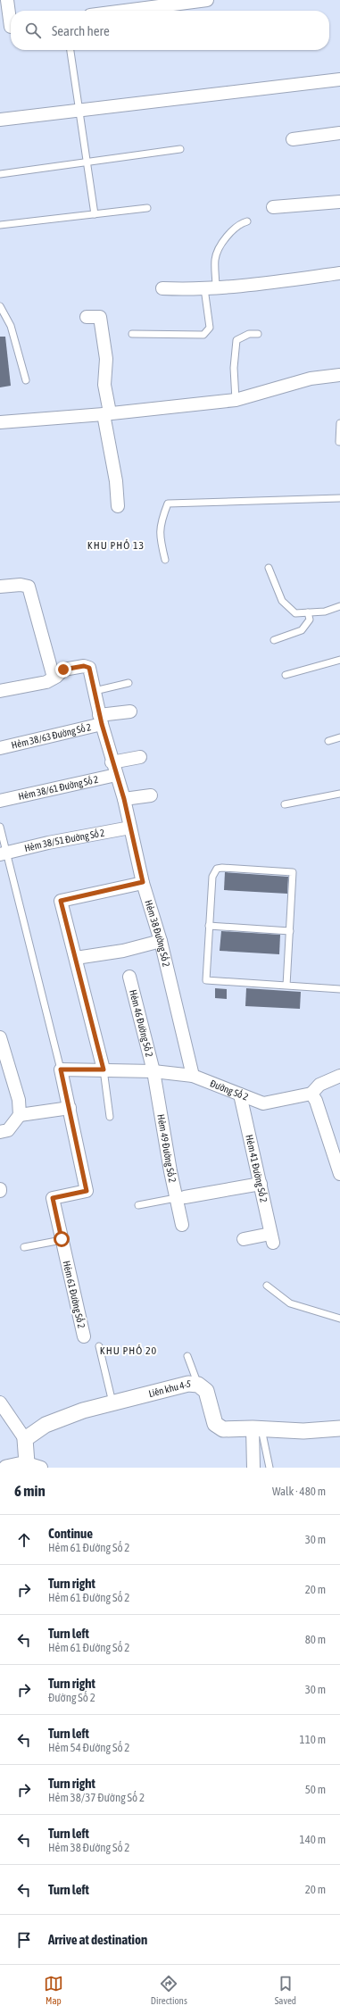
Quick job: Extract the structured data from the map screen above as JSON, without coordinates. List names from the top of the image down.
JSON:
{
  "streets": {
    "street": [
      "Hẻm 38/63 Đường Số 2",
      "Hẻm 38/61 Đường Số 2",
      "Hẻm 38/51 Đường Số 2",
      "Hẻm 38 Đường Số 2",
      "Hẻm 46 Đường Số 2",
      "Đường Số 2",
      "Hẻm 49 Đường Số 2",
      "Hẻm 41 Đường Số 2",
      "Hẻm 61 Đường Số 2",
      "Liên khu 4-5"
    ]
  },
  "crossings": [
    ["Hẻm 38/63 Đường Số 2", "Hẻm 38 Đường Số 2"],
    ["Hẻm 38/61 Đường Số 2", "Hẻm 38 Đường Số 2"],
    ["Hẻm 38/51 Đường Số 2", "Hẻm 38 Đường Số 2"],
    ["Hẻm 38 Đường Số 2", "Đường Số 2"],
    ["Hẻm 46 Đường Số 2", "Đường Số 2"],
    ["Hẻm 46 Đường Số 2", "Hẻm 49 Đường Số 2"],
    ["Đường Số 2", "Hẻm 49 Đường Số 2"],
    ["Đường Số 2", "Hẻm 41 Đường Số 2"],
    ["Đường Số 2", "Hẻm 61 Đường Số 2"]
  ],
  "districts": ["KHU PHỐ 13", "KHU PHỐ 20"],
  "page": {
    "search": "Search here",
    "heading": ["6 min", "Walk · 480 m"],
    "list": [
      ["Continue", "Hẻm 61 Đường Số 2", "30 m"],
      ["Turn right", "Hẻm 61 Đường Số 2", "20 m"],
      ["Turn left", "Hẻm 61 Đường Số 2", "80 m"],
      ["Turn right", "Đường Số 2", "30 m"],
      ["Turn left", "Hẻm 54 Đường Số 2", "110 m"],
      ["Turn right", "Hẻm 38/37 Đường Số 2", "50 m"],
      ["Turn left", "Hẻm 38 Đường Số 2", "140 m"],
      ["Turn left", "20 m"],
      "Arrive at destination"
    ],
    "nav": ["Map", "Directions", "Saved"]
  }
}
